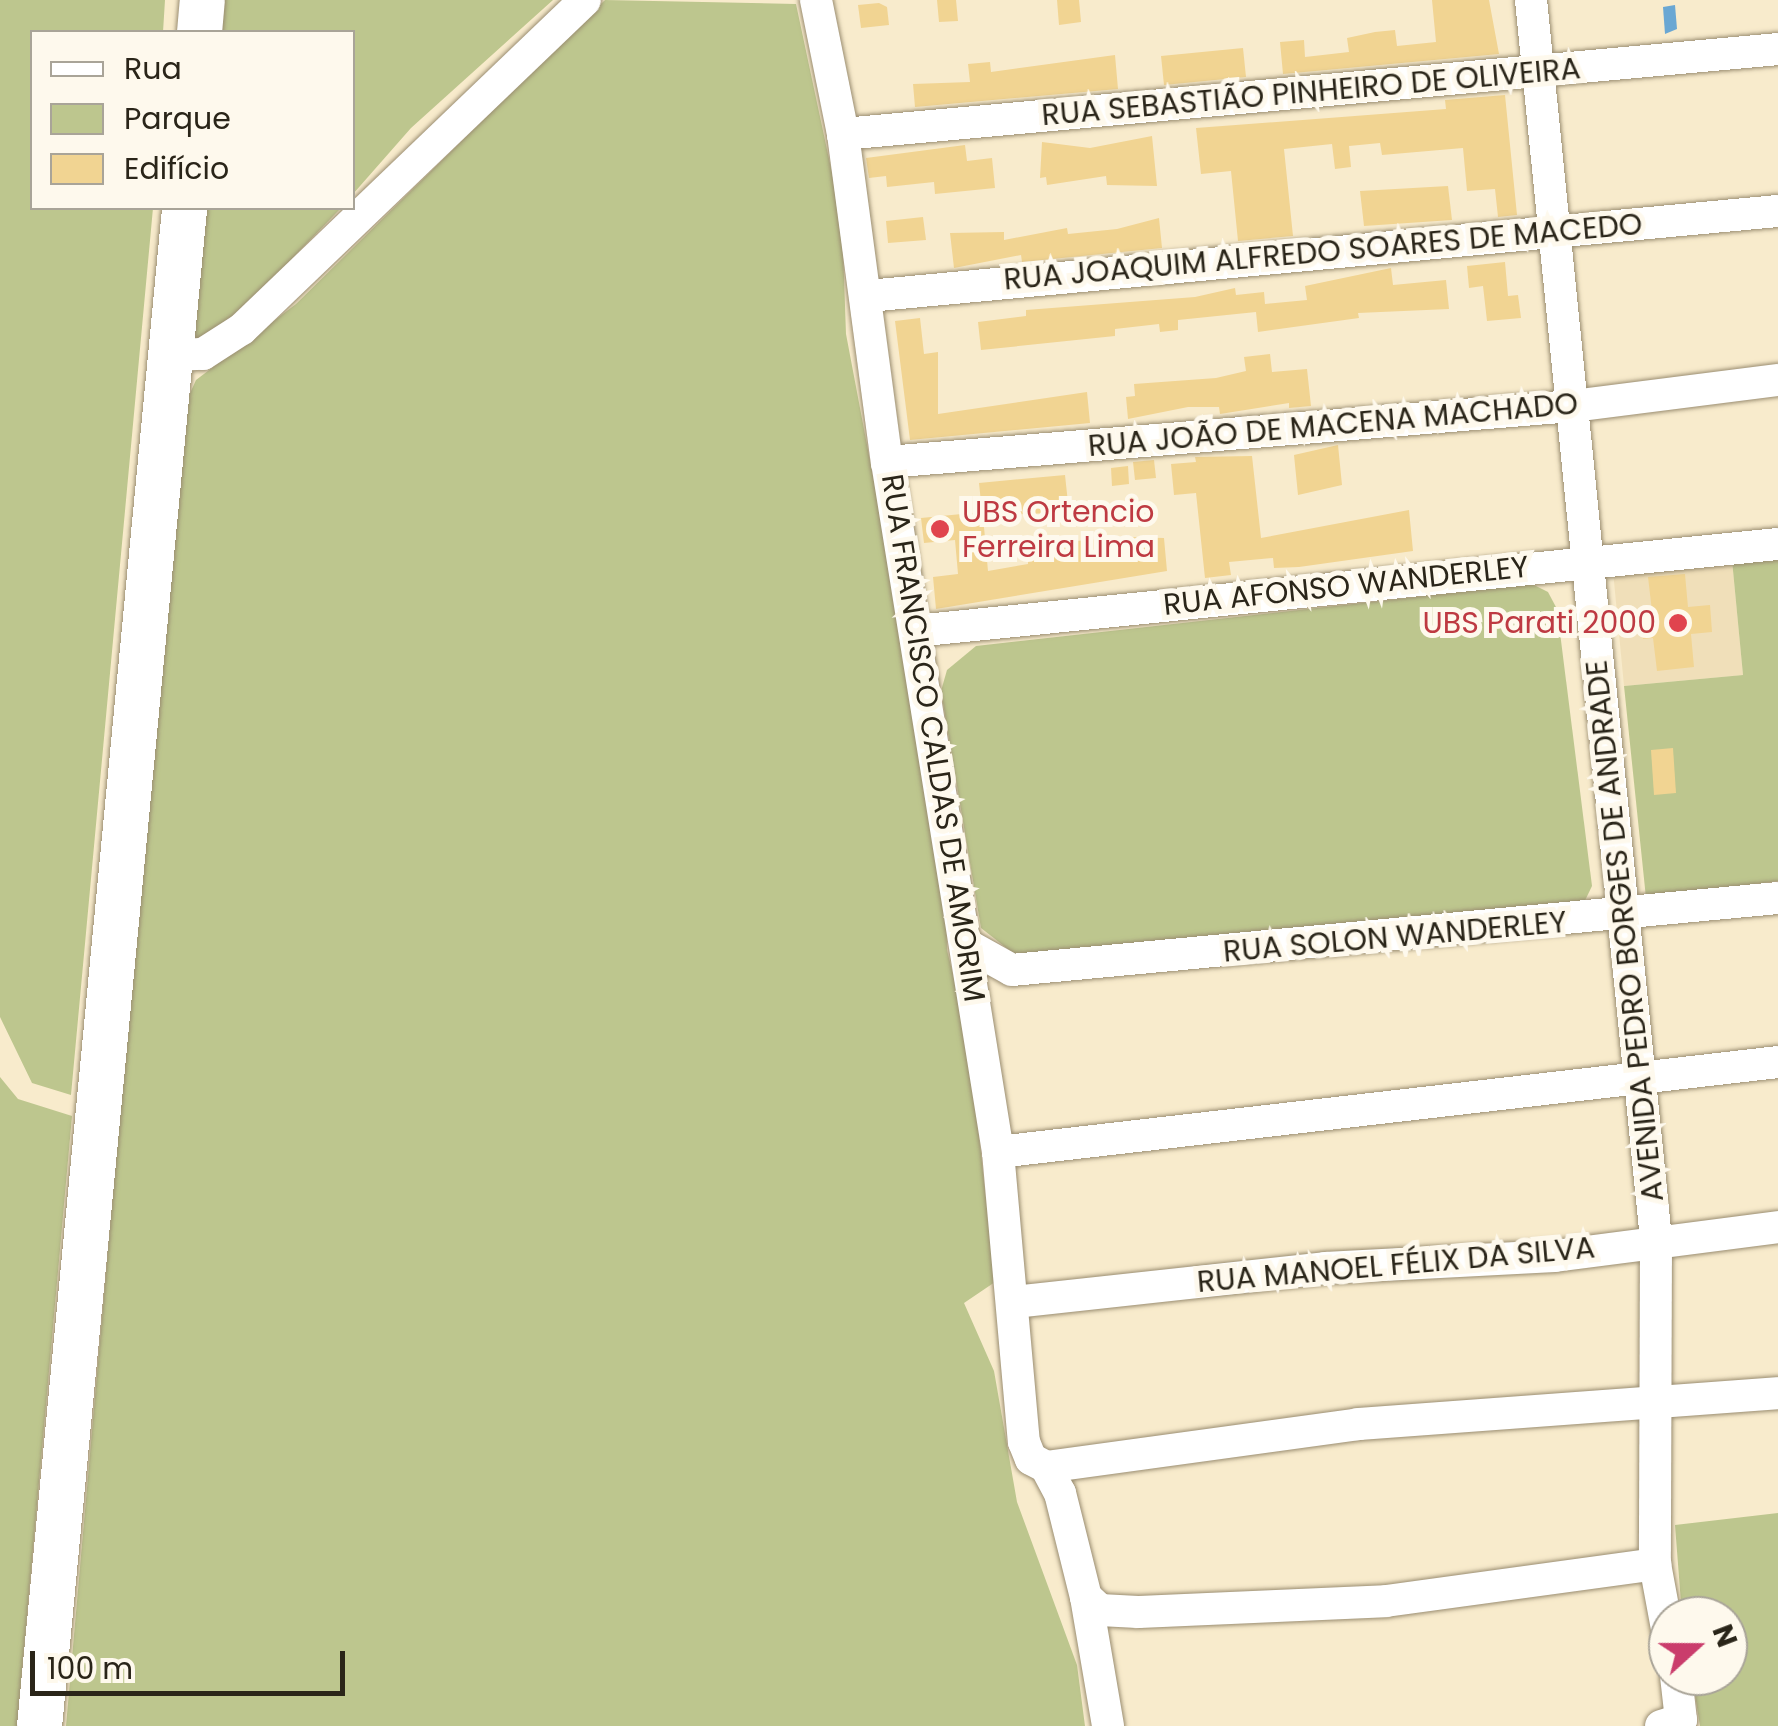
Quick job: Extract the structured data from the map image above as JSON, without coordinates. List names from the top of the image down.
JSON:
{
  "streets": {
    "street": [
      "RUA SEBASTIÃO PINHEIRO DE OLIVEIRA",
      "RUA JOAQUIM ALFREDO SOARES DE MACEDO",
      "RUA JOÃO DE MACENA MACHADO",
      "RUA AFONSO WANDERLEY",
      "RUA FRANCISCO CALDAS DE AMORIM",
      "AVENIDA PEDRO BORGES DE ANDRADE",
      "RUA SOLON WANDERLEY",
      "RUA MANOEL FÉLIX DA SILVA"
    ]
  },
  "crossings": [
    ["RUA SEBASTIÃO PINHEIRO DE OLIVEIRA", "RUA FRANCISCO CALDAS DE AMORIM"],
    ["RUA SEBASTIÃO PINHEIRO DE OLIVEIRA", "AVENIDA PEDRO BORGES DE ANDRADE"],
    ["RUA JOAQUIM ALFREDO SOARES DE MACEDO", "RUA FRANCISCO CALDAS DE AMORIM"],
    ["RUA JOAQUIM ALFREDO SOARES DE MACEDO", "AVENIDA PEDRO BORGES DE ANDRADE"],
    ["RUA JOÃO DE MACENA MACHADO", "RUA FRANCISCO CALDAS DE AMORIM"],
    ["RUA JOÃO DE MACENA MACHADO", "AVENIDA PEDRO BORGES DE ANDRADE"],
    ["RUA AFONSO WANDERLEY", "RUA FRANCISCO CALDAS DE AMORIM"],
    ["RUA AFONSO WANDERLEY", "AVENIDA PEDRO BORGES DE ANDRADE"],
    ["RUA FRANCISCO CALDAS DE AMORIM", "RUA MANOEL FÉLIX DA SILVA"],
    ["AVENIDA PEDRO BORGES DE ANDRADE", "RUA SOLON WANDERLEY"],
    ["AVENIDA PEDRO BORGES DE ANDRADE", "RUA MANOEL FÉLIX DA SILVA"]
  ],
  "places": ["UBS Ortencio Ferreira Lima", "UBS Parati 2000"],
  "legend": ["Rua", "Parque", "Edifício"],
  "scale_bar": "100 m",
  "north": "right"
}
